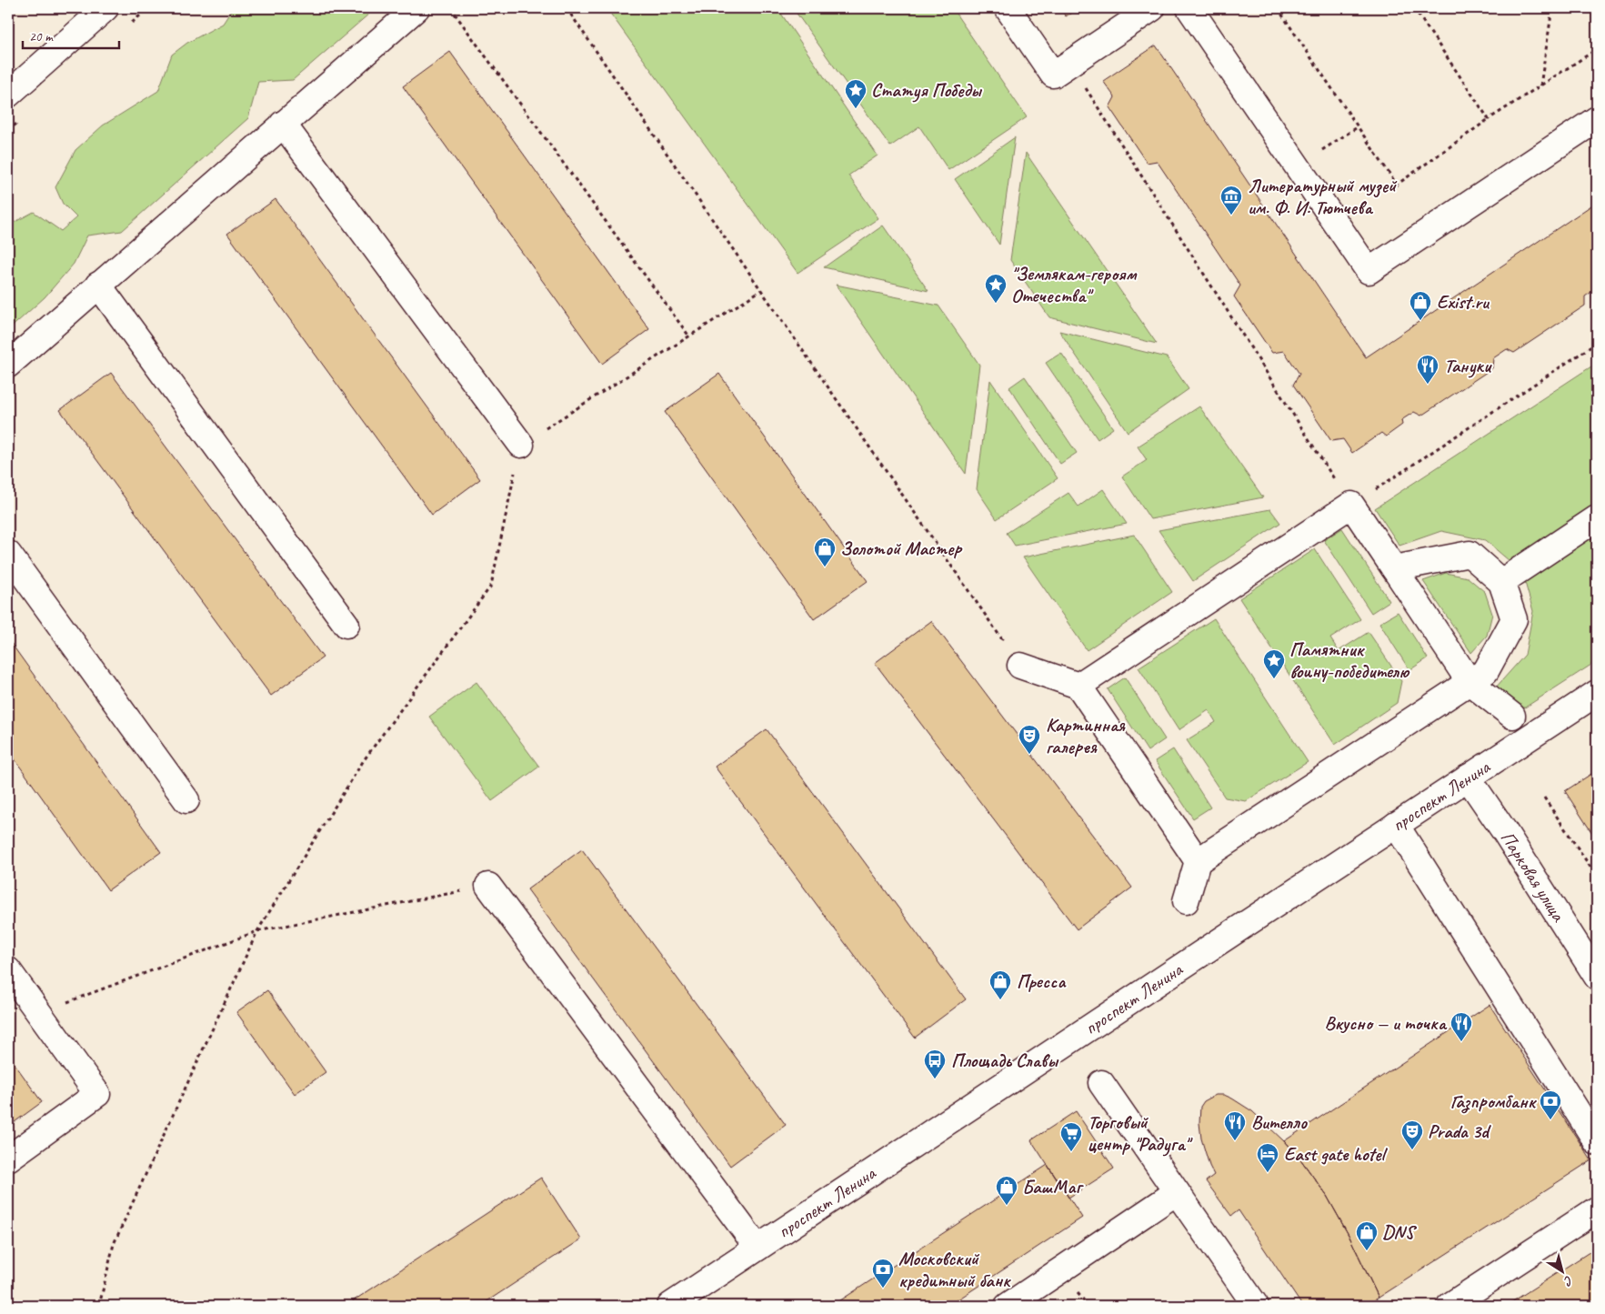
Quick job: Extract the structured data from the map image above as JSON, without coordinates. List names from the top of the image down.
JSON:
{
  "streets": {
    "street": ["проспект Ленина", "Парковая улица"]
  },
  "crossings": [
    ["проспект Ленина", "Парковая улица"]
  ],
  "places": {
    "place": ["Статуя Победы", "\"Землякам-героям Отечества\"", "Памятник воину-победителю"],
    "museum": ["Литературный музей им. Ф. И. Тютчева"],
    "shop": [
      "Exist.ru",
      "Золотой Мастер",
      "Пресса",
      "БашМаг",
      "DNS"
    ],
    "restaurant": ["Тануки", "Вкусно — и точка", "Вителло"],
    "theatre": ["Картинная галерея", "Prada 3d"],
    "bus stop": ["Площадь Славы"],
    "bank": ["Газпромбанк", "Московский кредитный банк"],
    "supermarket": ["Торговый центр \"Радуга\""],
    "hotel": ["East gate hotel"]
  },
  "scale_bar": "20 m",
  "north": "bottom right"
}
